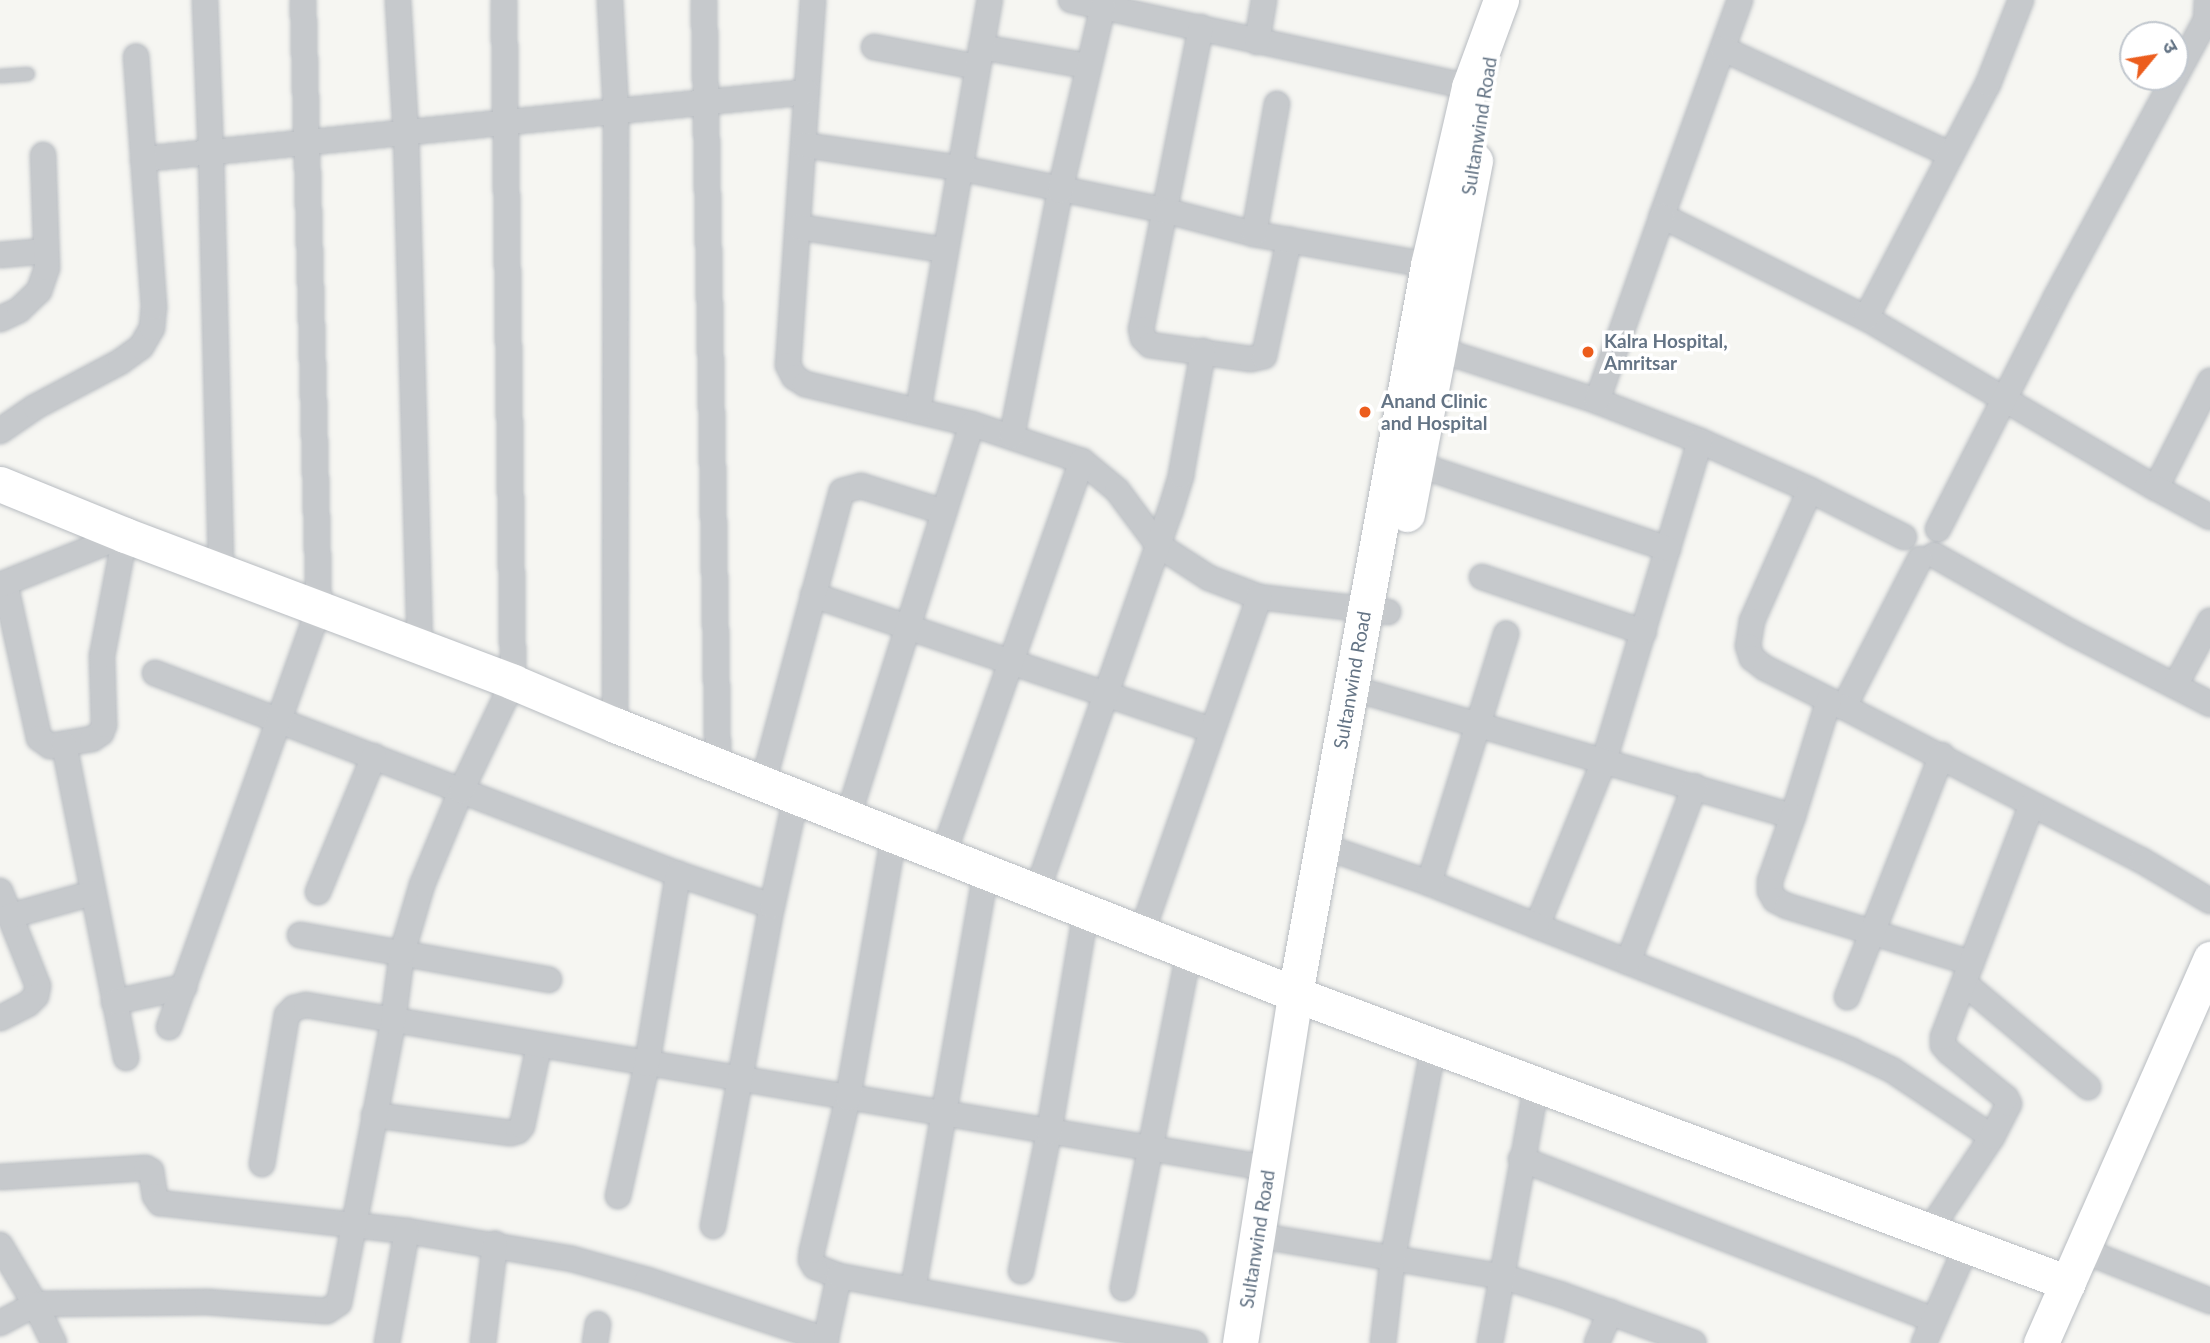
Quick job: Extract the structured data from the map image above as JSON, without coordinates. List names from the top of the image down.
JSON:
{
  "streets": {
    "main road": ["Sultanwind Road"]
  },
  "places": ["Kalra Hospital, Amritsar", "Anand Clinic and Hospital"],
  "north": "top right"
}
